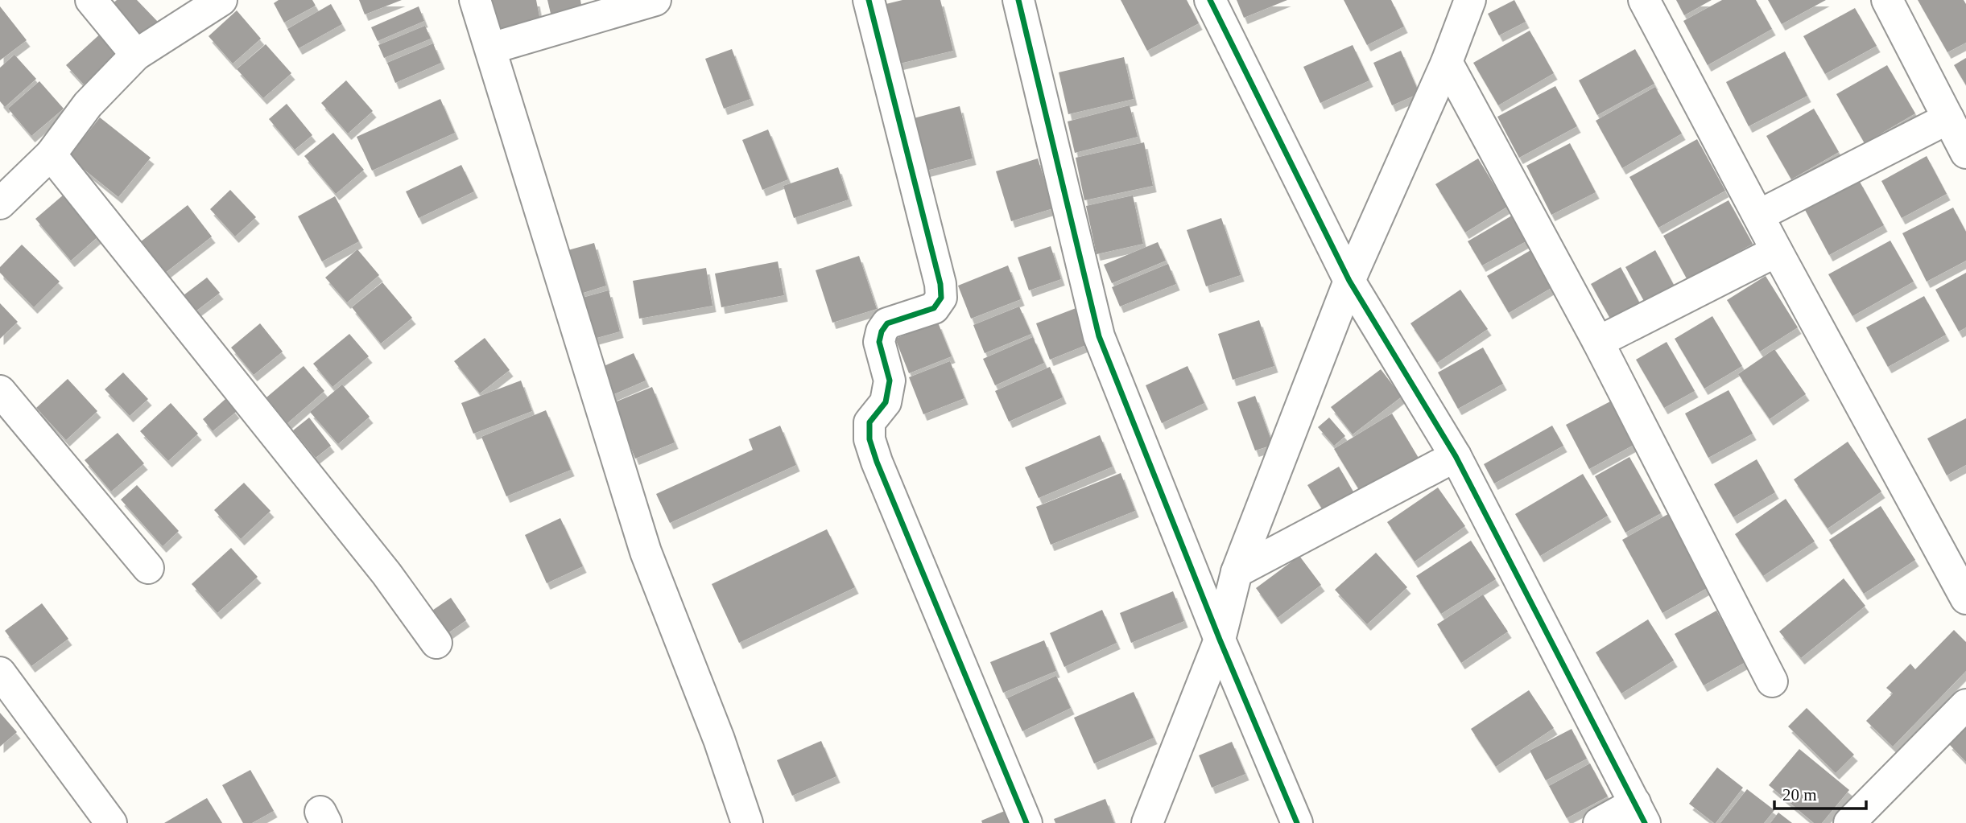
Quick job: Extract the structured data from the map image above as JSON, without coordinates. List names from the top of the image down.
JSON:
{
  "scale_bar": "20 m"
}
